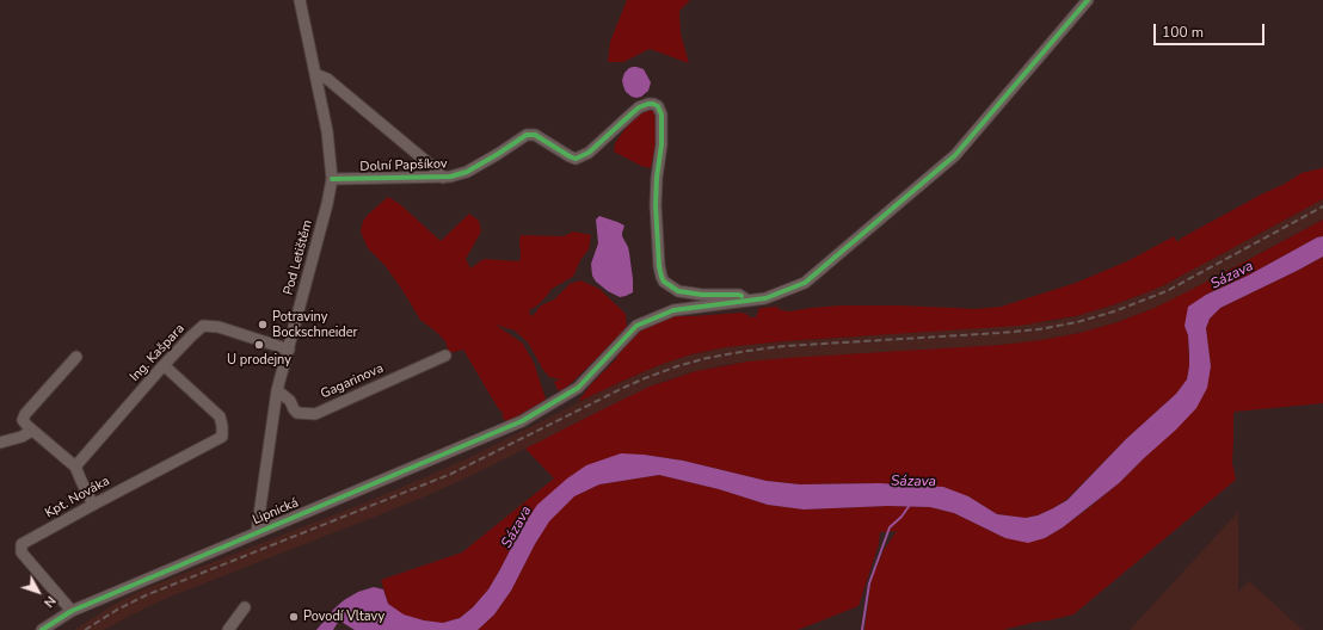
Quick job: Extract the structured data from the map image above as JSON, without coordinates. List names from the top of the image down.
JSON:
{
  "streets": {
    "street": [
      "Dolní Papšíkov",
      "Pod Letištěm",
      "Ing. Kašpara",
      "Gagarinova",
      "Kpt. Nováka",
      "Lipnická"
    ]
  },
  "crossings": [
    ["Dolní Papšíkov", "Pod Letištěm"],
    ["Dolní Papšíkov", "Lipnická"],
    ["Pod Letištěm", "Ing. Kašpara"],
    ["Pod Letištěm", "Gagarinova"],
    ["Pod Letištěm", "Lipnická"],
    ["Ing. Kašpara", "Kpt. Nováka"],
    ["Kpt. Nováka", "Lipnická"]
  ],
  "water": ["Sázava"],
  "places": ["Potraviny Bockschneider", "U prodejny", "Povodí Vltavy"],
  "scale_bar": "100 m",
  "north": "bottom right"
}
